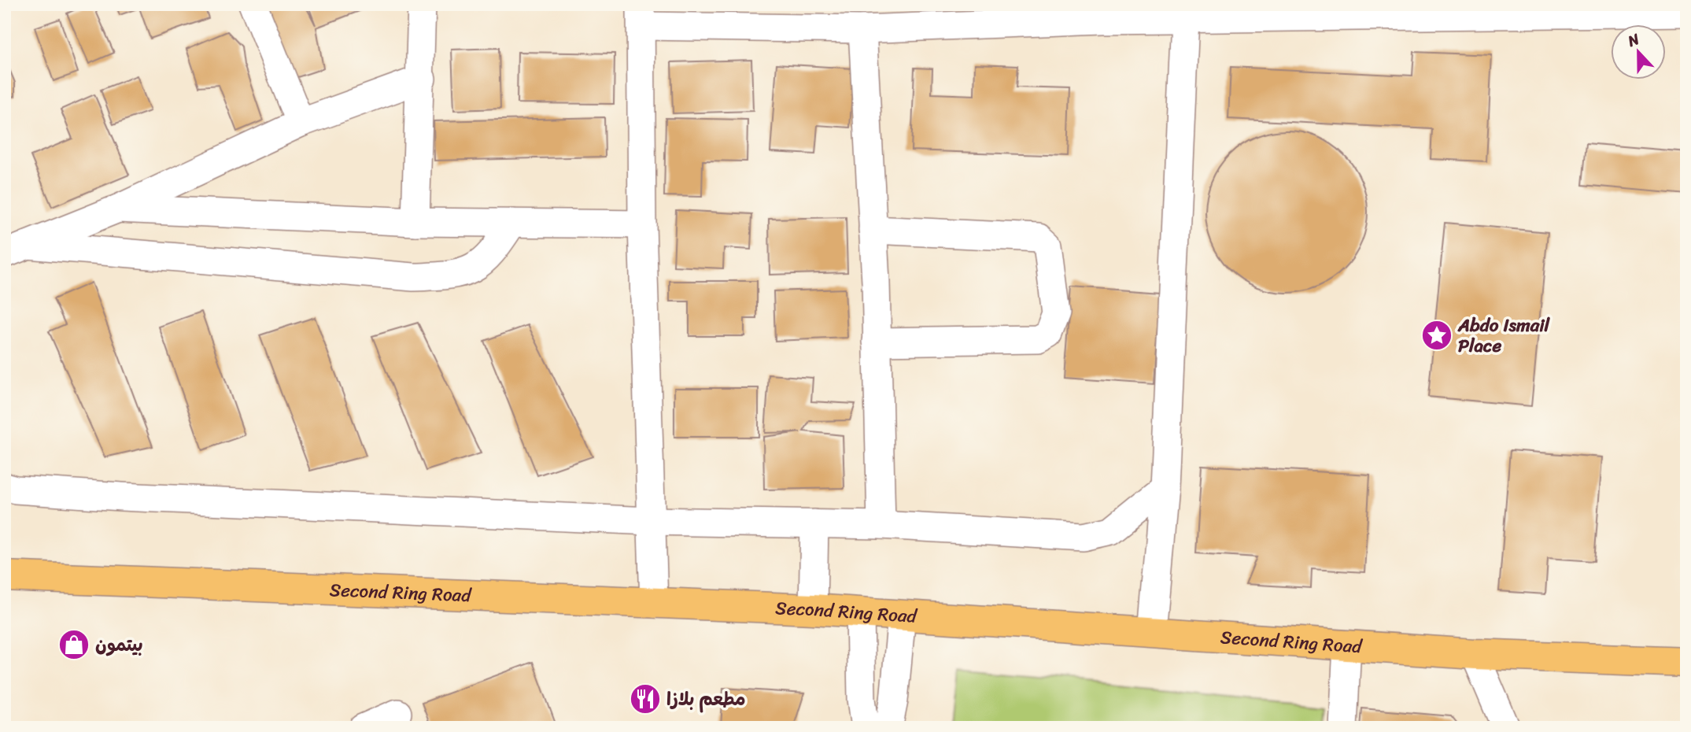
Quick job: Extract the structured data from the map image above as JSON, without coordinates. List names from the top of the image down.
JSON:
{
  "streets": {
    "main road": ["Second Ring Road"]
  },
  "places": {
    "place": ["Abdo Ismail Place"],
    "shop": ["بيتمون"],
    "restaurant": ["مطعم بلازا"]
  },
  "north": "top"
}
